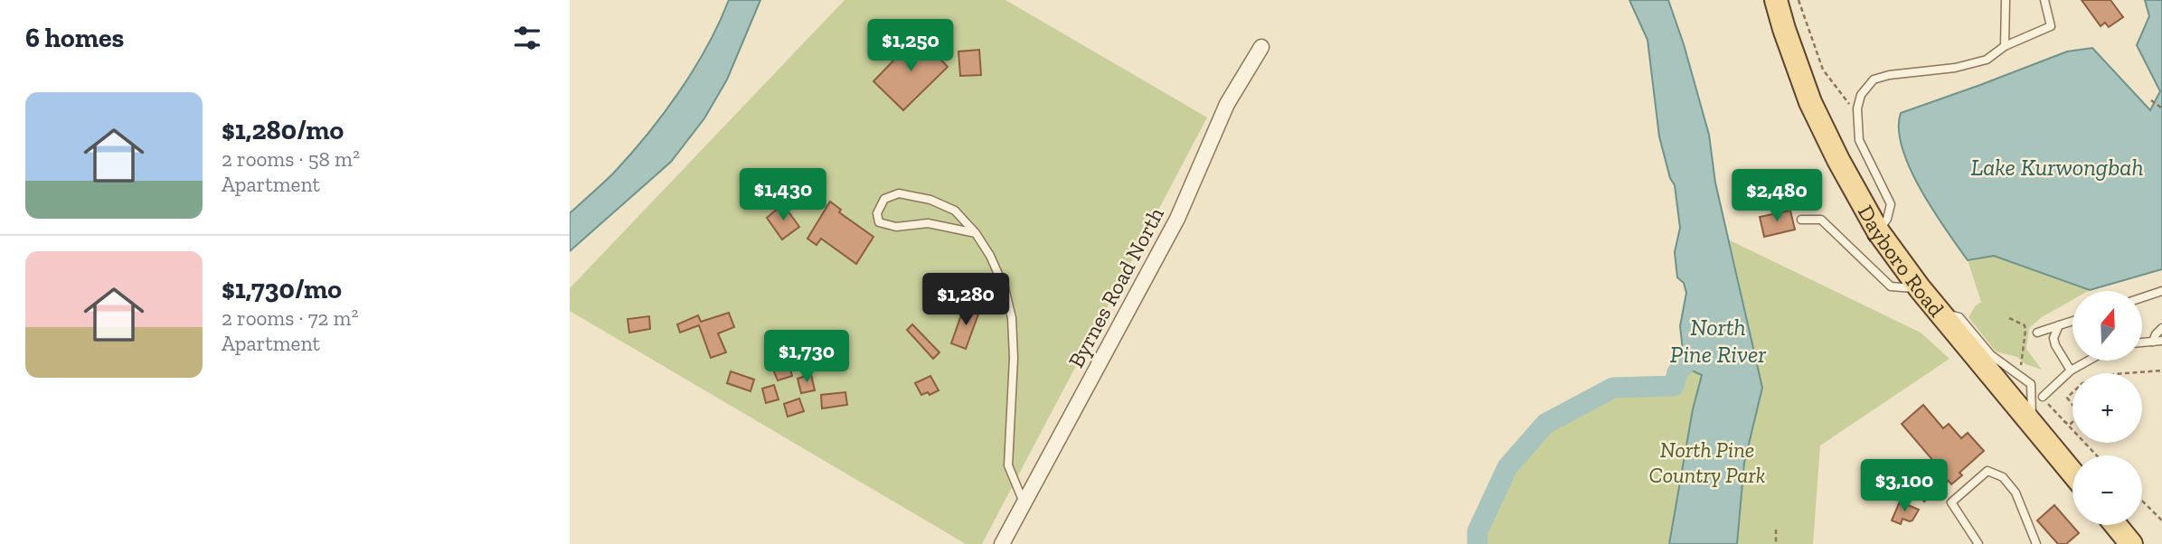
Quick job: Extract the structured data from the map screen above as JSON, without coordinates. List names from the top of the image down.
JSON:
{
  "streets": {
    "main road": ["Dayboro Road"],
    "street": ["Byrnes Road North"]
  },
  "water": ["Lake Kurwongbah", "North Pine River"],
  "parks": ["North Pine Country Park"],
  "north": "top",
  "page": {
    "heading": "6 homes",
    "price": [
      "$1,250",
      "$1,430",
      "$2,480",
      "$1,280",
      "$1,730",
      "$3,100"
    ],
    "list": [
      {
        "name": "$1,280/mo",
        "note": "2 rooms · 58 m² · Apartment"
      },
      {
        "name": "$1,730/mo",
        "note": "2 rooms · 72 m² · Apartment"
      }
    ],
    "map_buttons": ["+", "−"]
  }
}
